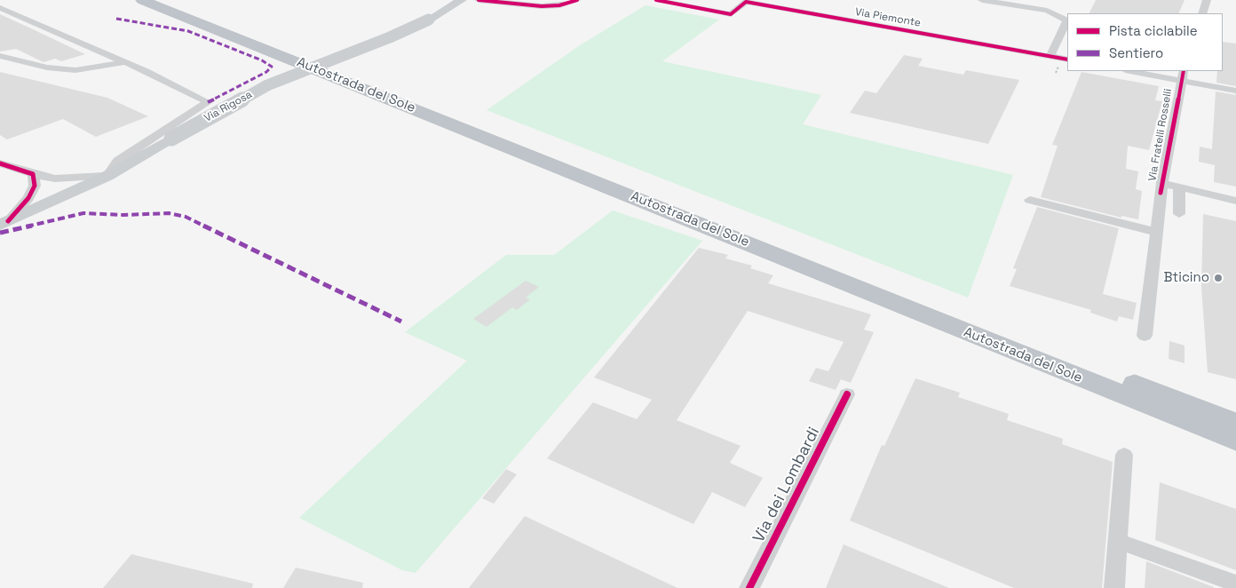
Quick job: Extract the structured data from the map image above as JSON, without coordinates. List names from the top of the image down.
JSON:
{
  "streets": {
    "highway": ["Autostrada del Sole"],
    "main road": ["Via Rigosa"],
    "street": ["Via Piemonte", "Via Fratelli Rosselli", "Via dei Lombardi"]
  },
  "places": ["Bticino"],
  "legend": ["Pista ciclabile", "Sentiero"]
}
